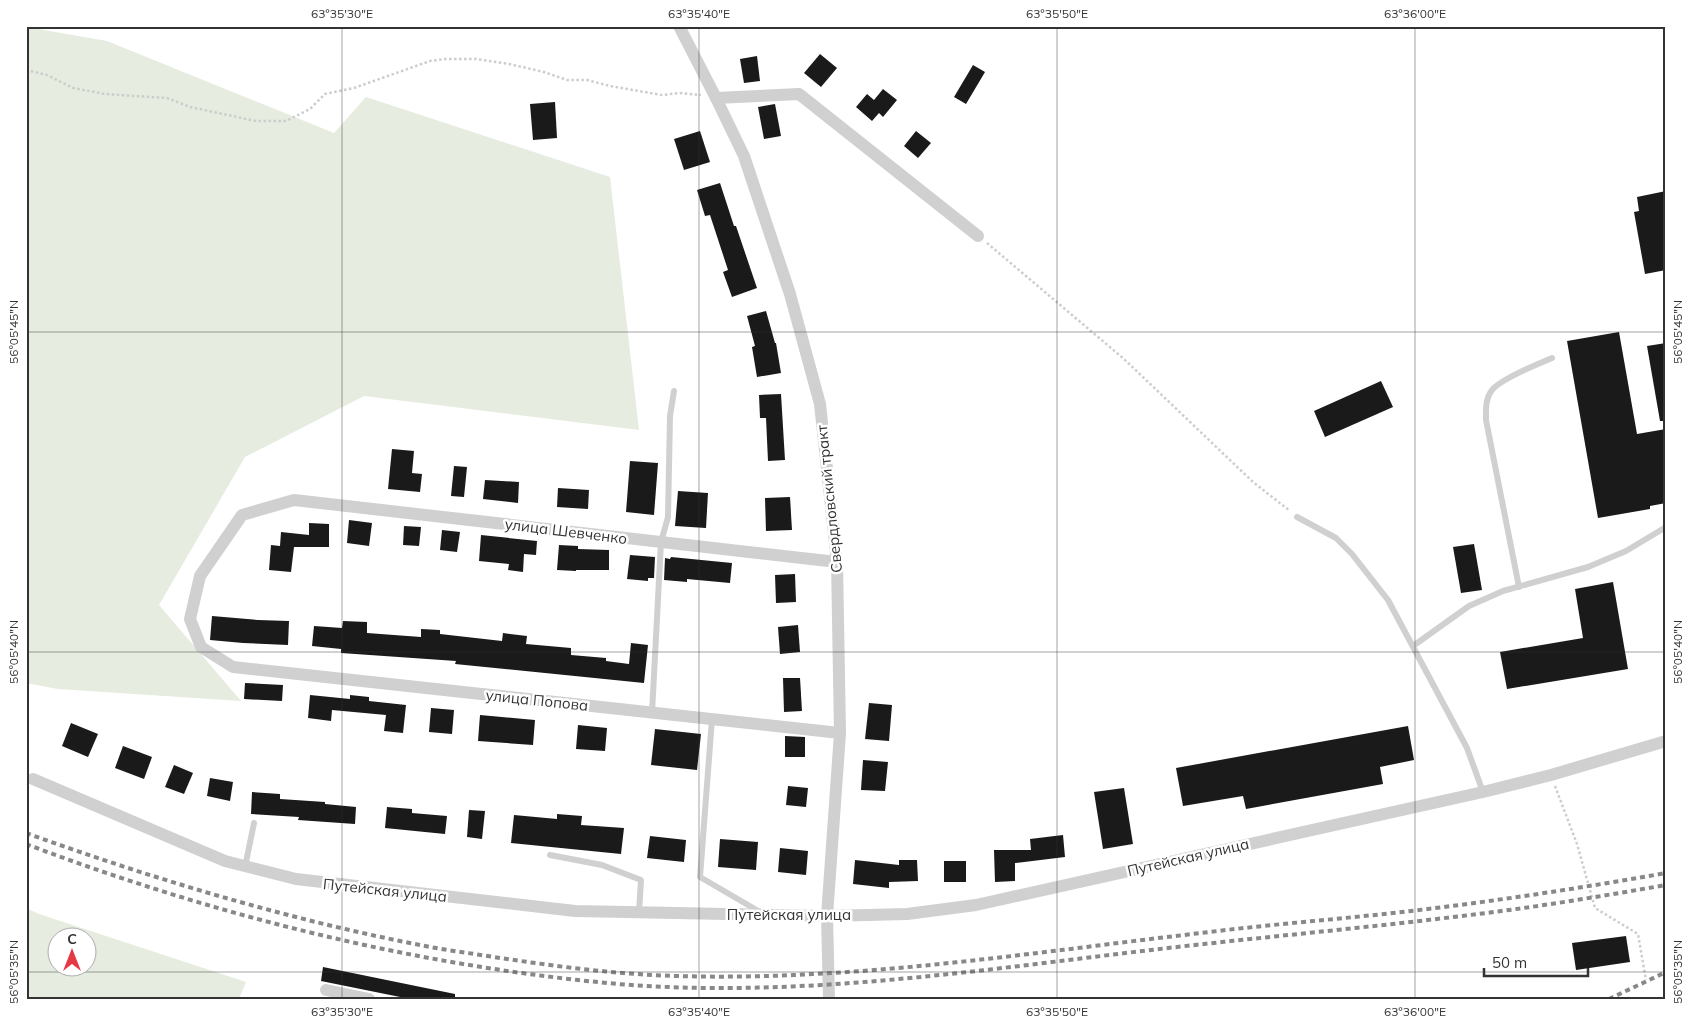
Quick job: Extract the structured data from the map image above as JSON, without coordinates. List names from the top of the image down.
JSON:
{
  "streets": {
    "street": [
      "Свердловский тракт",
      "улица Шевченко",
      "улица Попова",
      "Путейская улица"
    ]
  },
  "crossings": [
    ["Свердловский тракт", "улица Шевченко"],
    ["Свердловский тракт", "улица Попова"],
    ["Свердловский тракт", "Путейская улица"],
    ["улица Шевченко", "улица Попова"]
  ],
  "scale_bar": "50 m",
  "north": "top",
  "coordinates": [
    "63°35'30\"E",
    "63°35'40\"E",
    "63°35'50\"E",
    "63°36'00\"E",
    "56°05'45\"N",
    "56°05'40\"N",
    "56°05'35\"N"
  ]
}
